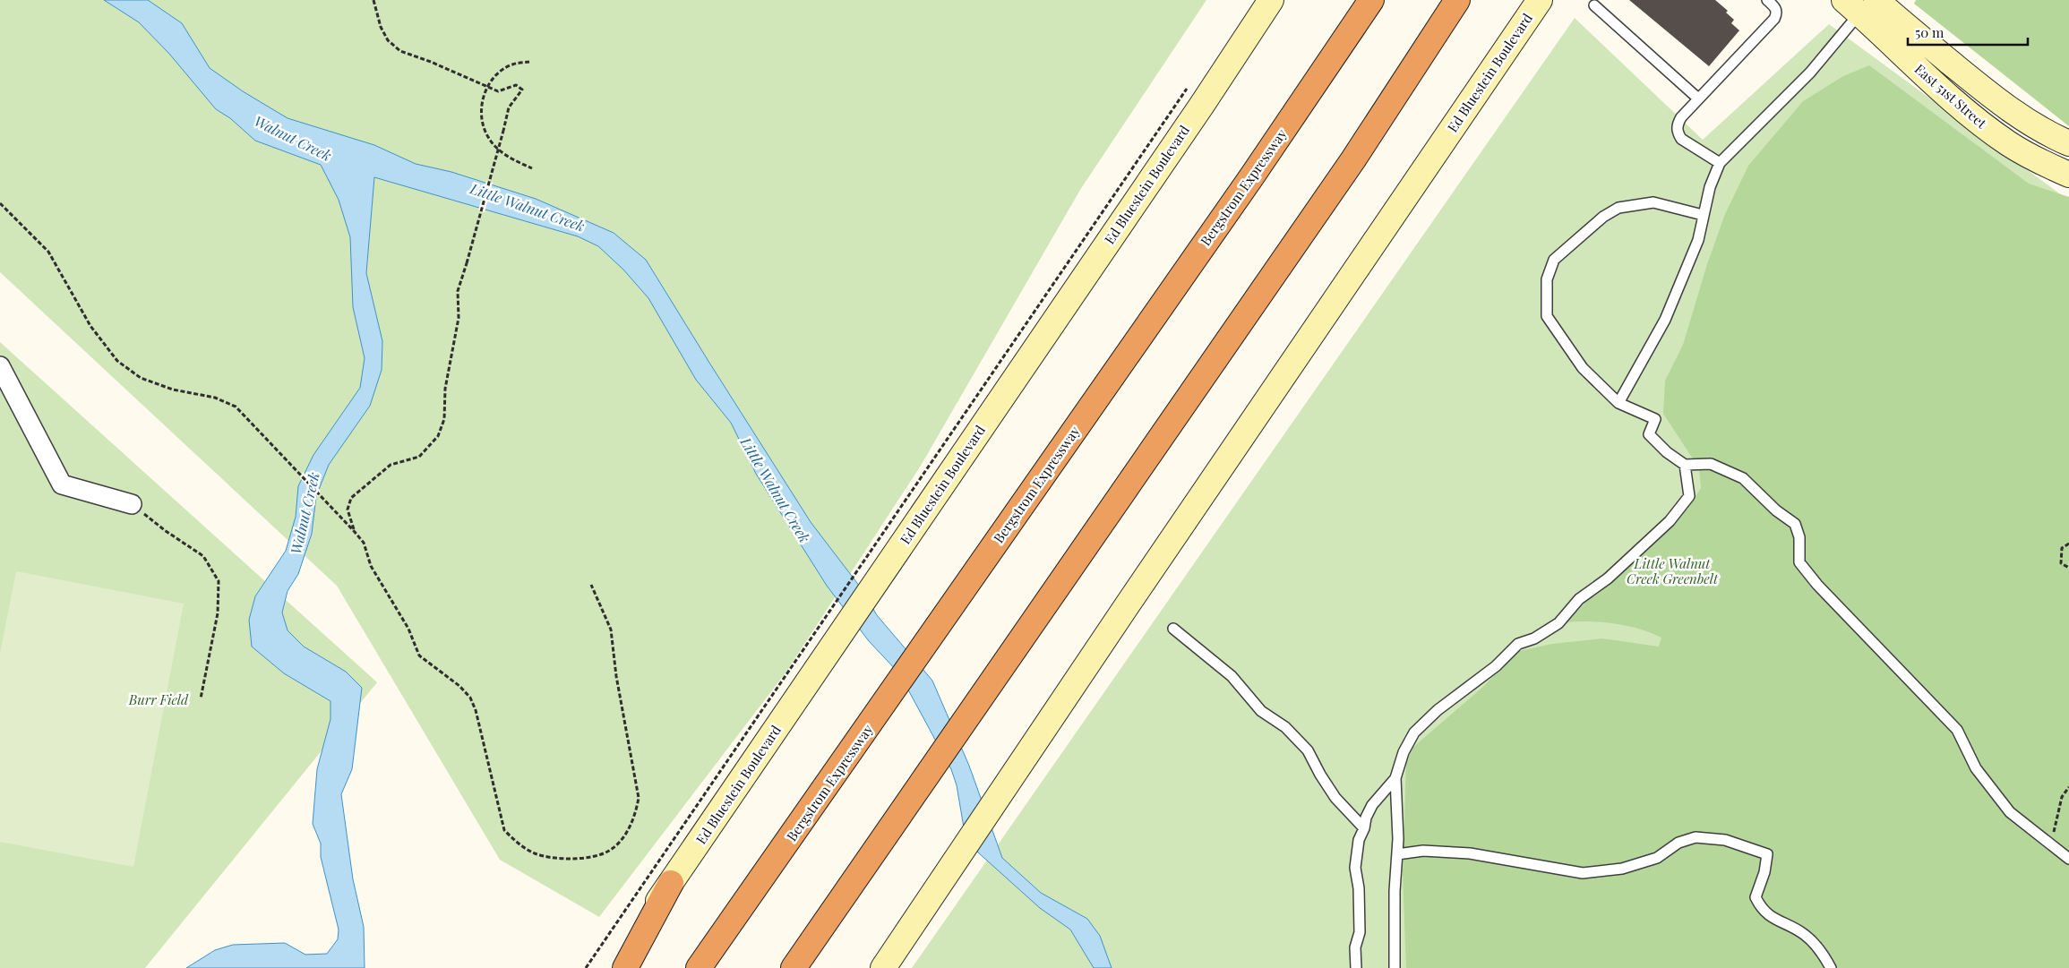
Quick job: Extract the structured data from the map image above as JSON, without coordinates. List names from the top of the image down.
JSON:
{
  "streets": {
    "highway": ["Bergstrom Expressway"],
    "main road": ["Ed Bluestein Boulevard", "East 51st Street"]
  },
  "water": ["Walnut Creek", "Little Walnut Creek"],
  "parks": ["Little Walnut Creek Greenbelt", "Burr Field"],
  "scale_bar": "50 m"
}
